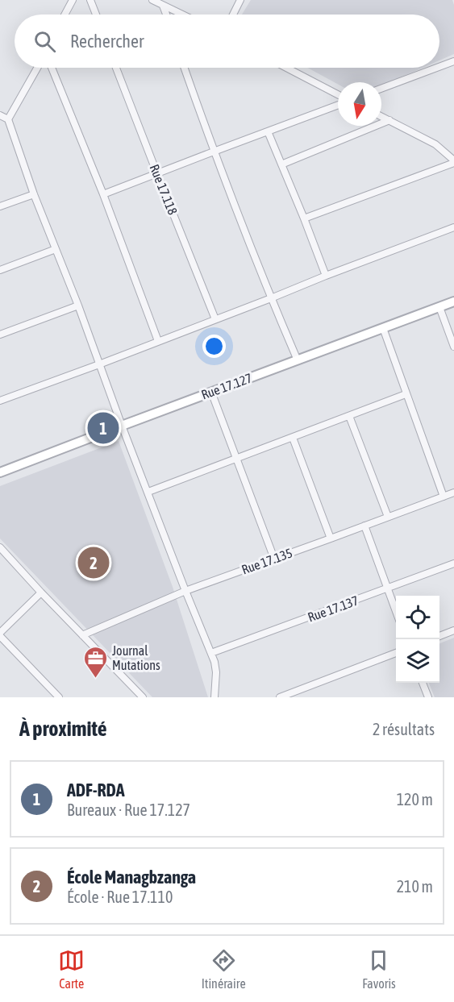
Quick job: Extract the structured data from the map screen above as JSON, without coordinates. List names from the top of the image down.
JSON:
{
  "streets": {
    "street": [
      "Rue 17.118",
      "Rue 17.127",
      "Rue 17.135",
      "Rue 17.137"
    ]
  },
  "places": {
    "office": ["Journal Mutations"]
  },
  "north": "bottom",
  "page": {
    "search": "Rechercher",
    "pins": ["1", "2"],
    "heading": ["À proximité", "2 résultats"],
    "list": [
      {
        "mark": "1",
        "name": "ADF-RDA",
        "note": "Bureaux · Rue 17.127",
        "value": "120 m"
      },
      {
        "mark": "2",
        "name": "École Managbzanga",
        "note": "École · Rue 17.110",
        "value": "210 m"
      }
    ],
    "nav": ["Carte", "Itinéraire", "Favoris"]
  }
}
